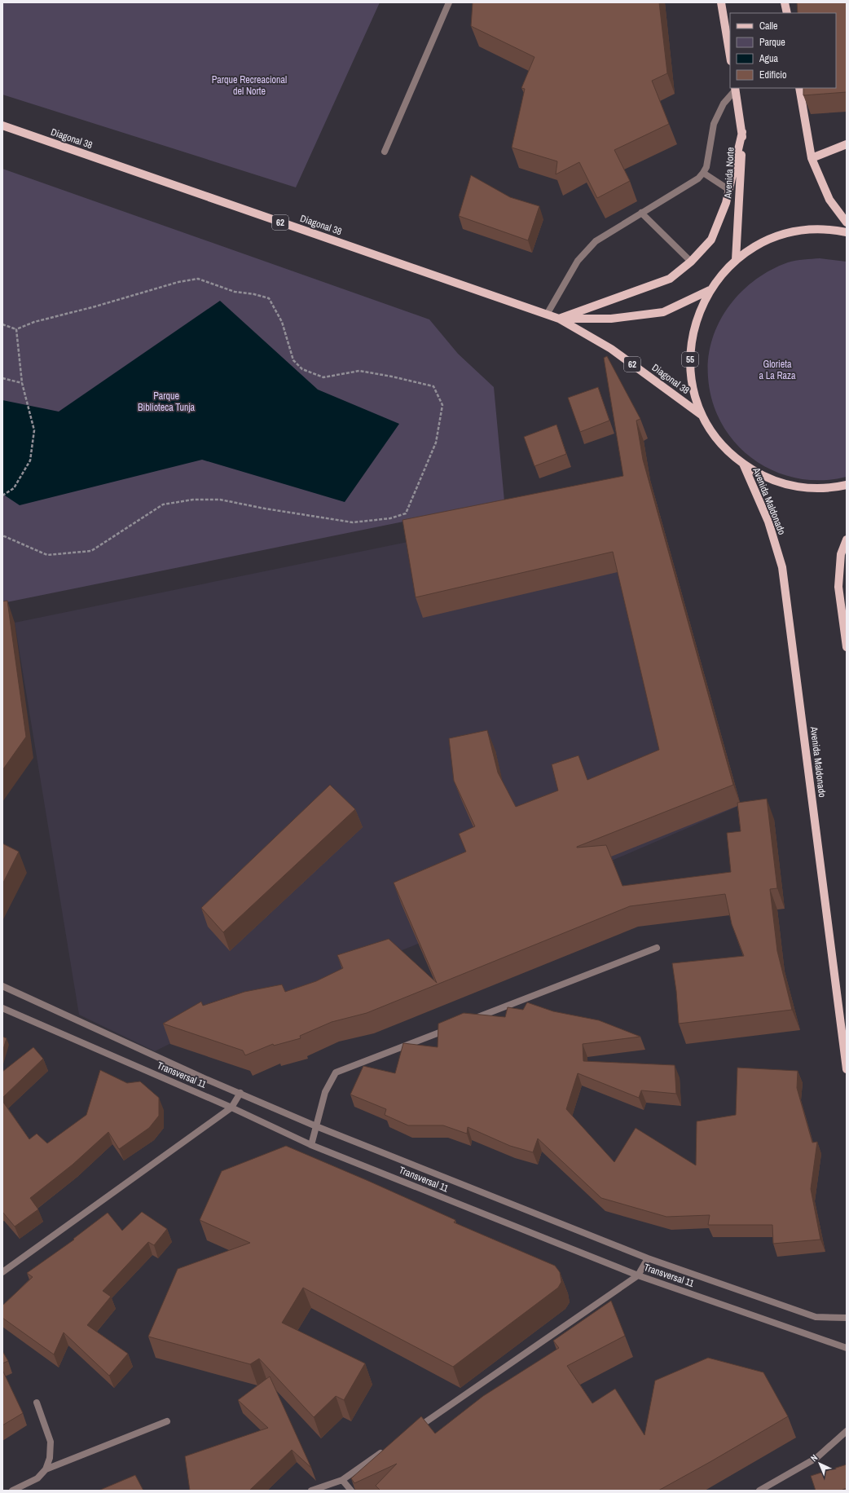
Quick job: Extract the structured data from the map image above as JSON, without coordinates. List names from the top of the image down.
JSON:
{
  "streets": {
    "main road": [
      "Diagonal 38",
      "Avenida Norte",
      "62",
      "55",
      "Avenida Maldonado"
    ],
    "street": ["Transversal 11"]
  },
  "crossings": [
    ["Diagonal 38", "55"],
    ["Avenida Norte", "55"],
    ["55", "Avenida Maldonado"]
  ],
  "parks": ["Parque Recreacional del Norte", "Glorieta a La Raza", "Parque Biblioteca Tunja"],
  "legend": [
    "Calle",
    "Parque",
    "Agua",
    "Edificio"
  ],
  "north": "top left"
}
